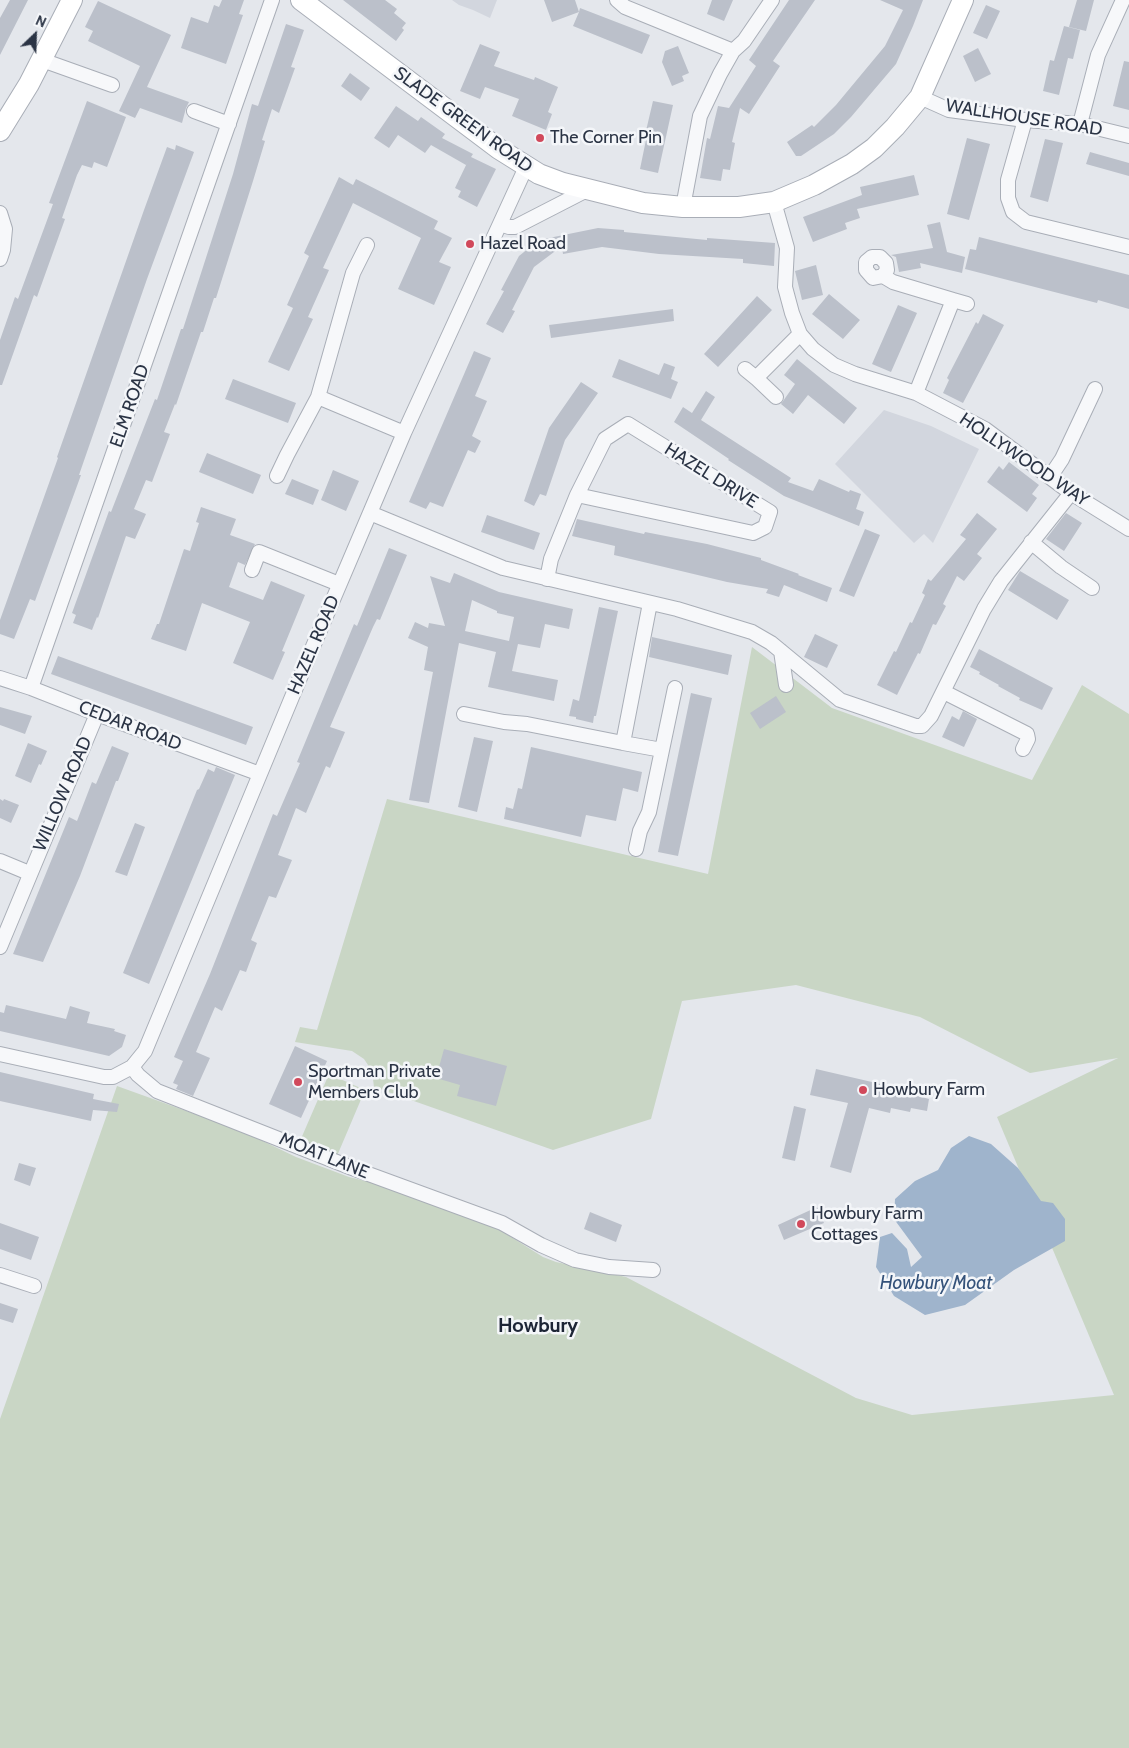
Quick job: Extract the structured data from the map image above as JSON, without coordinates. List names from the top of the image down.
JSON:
{
  "streets": {
    "street": [
      "WALLHOUSE ROAD",
      "SLADE GREEN ROAD",
      "ELM ROAD",
      "HOLLYWOOD WAY",
      "HAZEL DRIVE",
      "HAZEL ROAD",
      "CEDAR ROAD",
      "WILLOW ROAD",
      "MOAT LANE"
    ]
  },
  "crossings": [
    ["WALLHOUSE ROAD", "SLADE GREEN ROAD"],
    ["SLADE GREEN ROAD", "HOLLYWOOD WAY"],
    ["SLADE GREEN ROAD", "HAZEL ROAD"],
    ["ELM ROAD", "CEDAR ROAD"],
    ["HAZEL ROAD", "CEDAR ROAD"],
    ["HAZEL ROAD", "MOAT LANE"],
    ["CEDAR ROAD", "WILLOW ROAD"]
  ],
  "districts": ["Howbury"],
  "water": ["Howbury Moat"],
  "places": [
    "The Corner Pin",
    "Hazel Road",
    "Sportman Private Members Club",
    "Howbury Farm",
    "Howbury Farm Cottages"
  ],
  "north": "top right"
}
